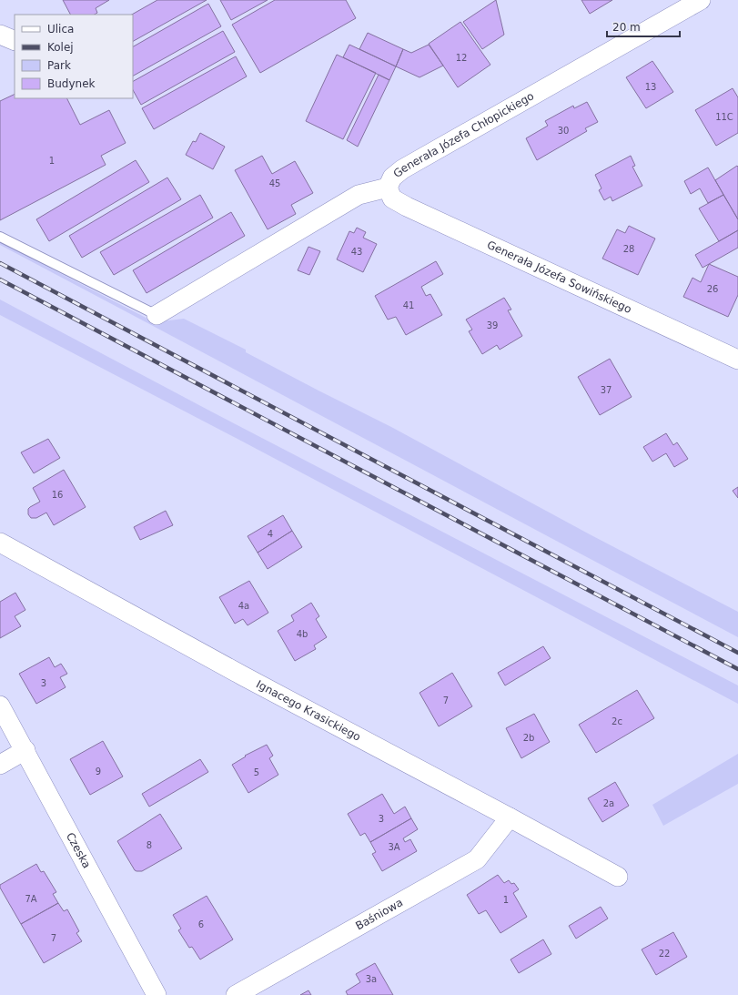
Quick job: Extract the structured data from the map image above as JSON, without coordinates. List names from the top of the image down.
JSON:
{
  "streets": {
    "street": [
      "Generała Józefa Chłopickiego",
      "Generała Józefa Sowińskiego",
      "Ignacego Krasickiego",
      "Czeska",
      "Baśniowa"
    ]
  },
  "crossings": [
    ["Generała Józefa Chłopickiego", "Generała Józefa Sowińskiego"],
    ["Ignacego Krasickiego", "Baśniowa"]
  ],
  "house_numbers": [
    "12",
    "13",
    "11C",
    "30",
    "1",
    "45",
    "28",
    "43",
    "26",
    "41",
    "39",
    "37",
    "16",
    "4",
    "4a",
    "4b",
    "3",
    "7",
    "2c",
    "2b",
    "9",
    "5",
    "2a",
    "3",
    "8",
    "3A",
    "7A",
    "1",
    "6",
    "7",
    "22",
    "3a"
  ],
  "legend": [
    "Ulica",
    "Kolej",
    "Park",
    "Budynek"
  ],
  "scale_bar": "20 m"
}
